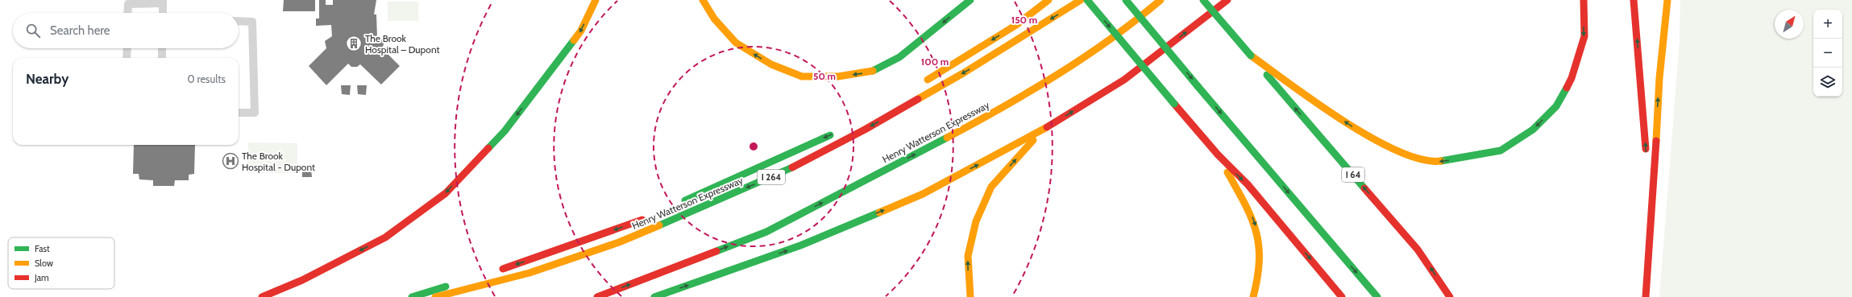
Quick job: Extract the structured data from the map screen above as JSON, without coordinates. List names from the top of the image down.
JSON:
{
  "streets": {
    "highway": ["Henry Watterson Expressway", "I 64", "I 264"]
  },
  "places": {
    "building": ["The Brook Hospital – Dupont"],
    "hospital": ["The Brook Hospital - Dupont"]
  },
  "legend": ["Fast", "Slow", "Jam"],
  "north": "top right",
  "page": {
    "map_buttons": ["+", "−"],
    "search": "Search here",
    "heading": ["Nearby", "0 results"]
  },
  "rings": ["150 m", "100 m", "50 m"]
}
